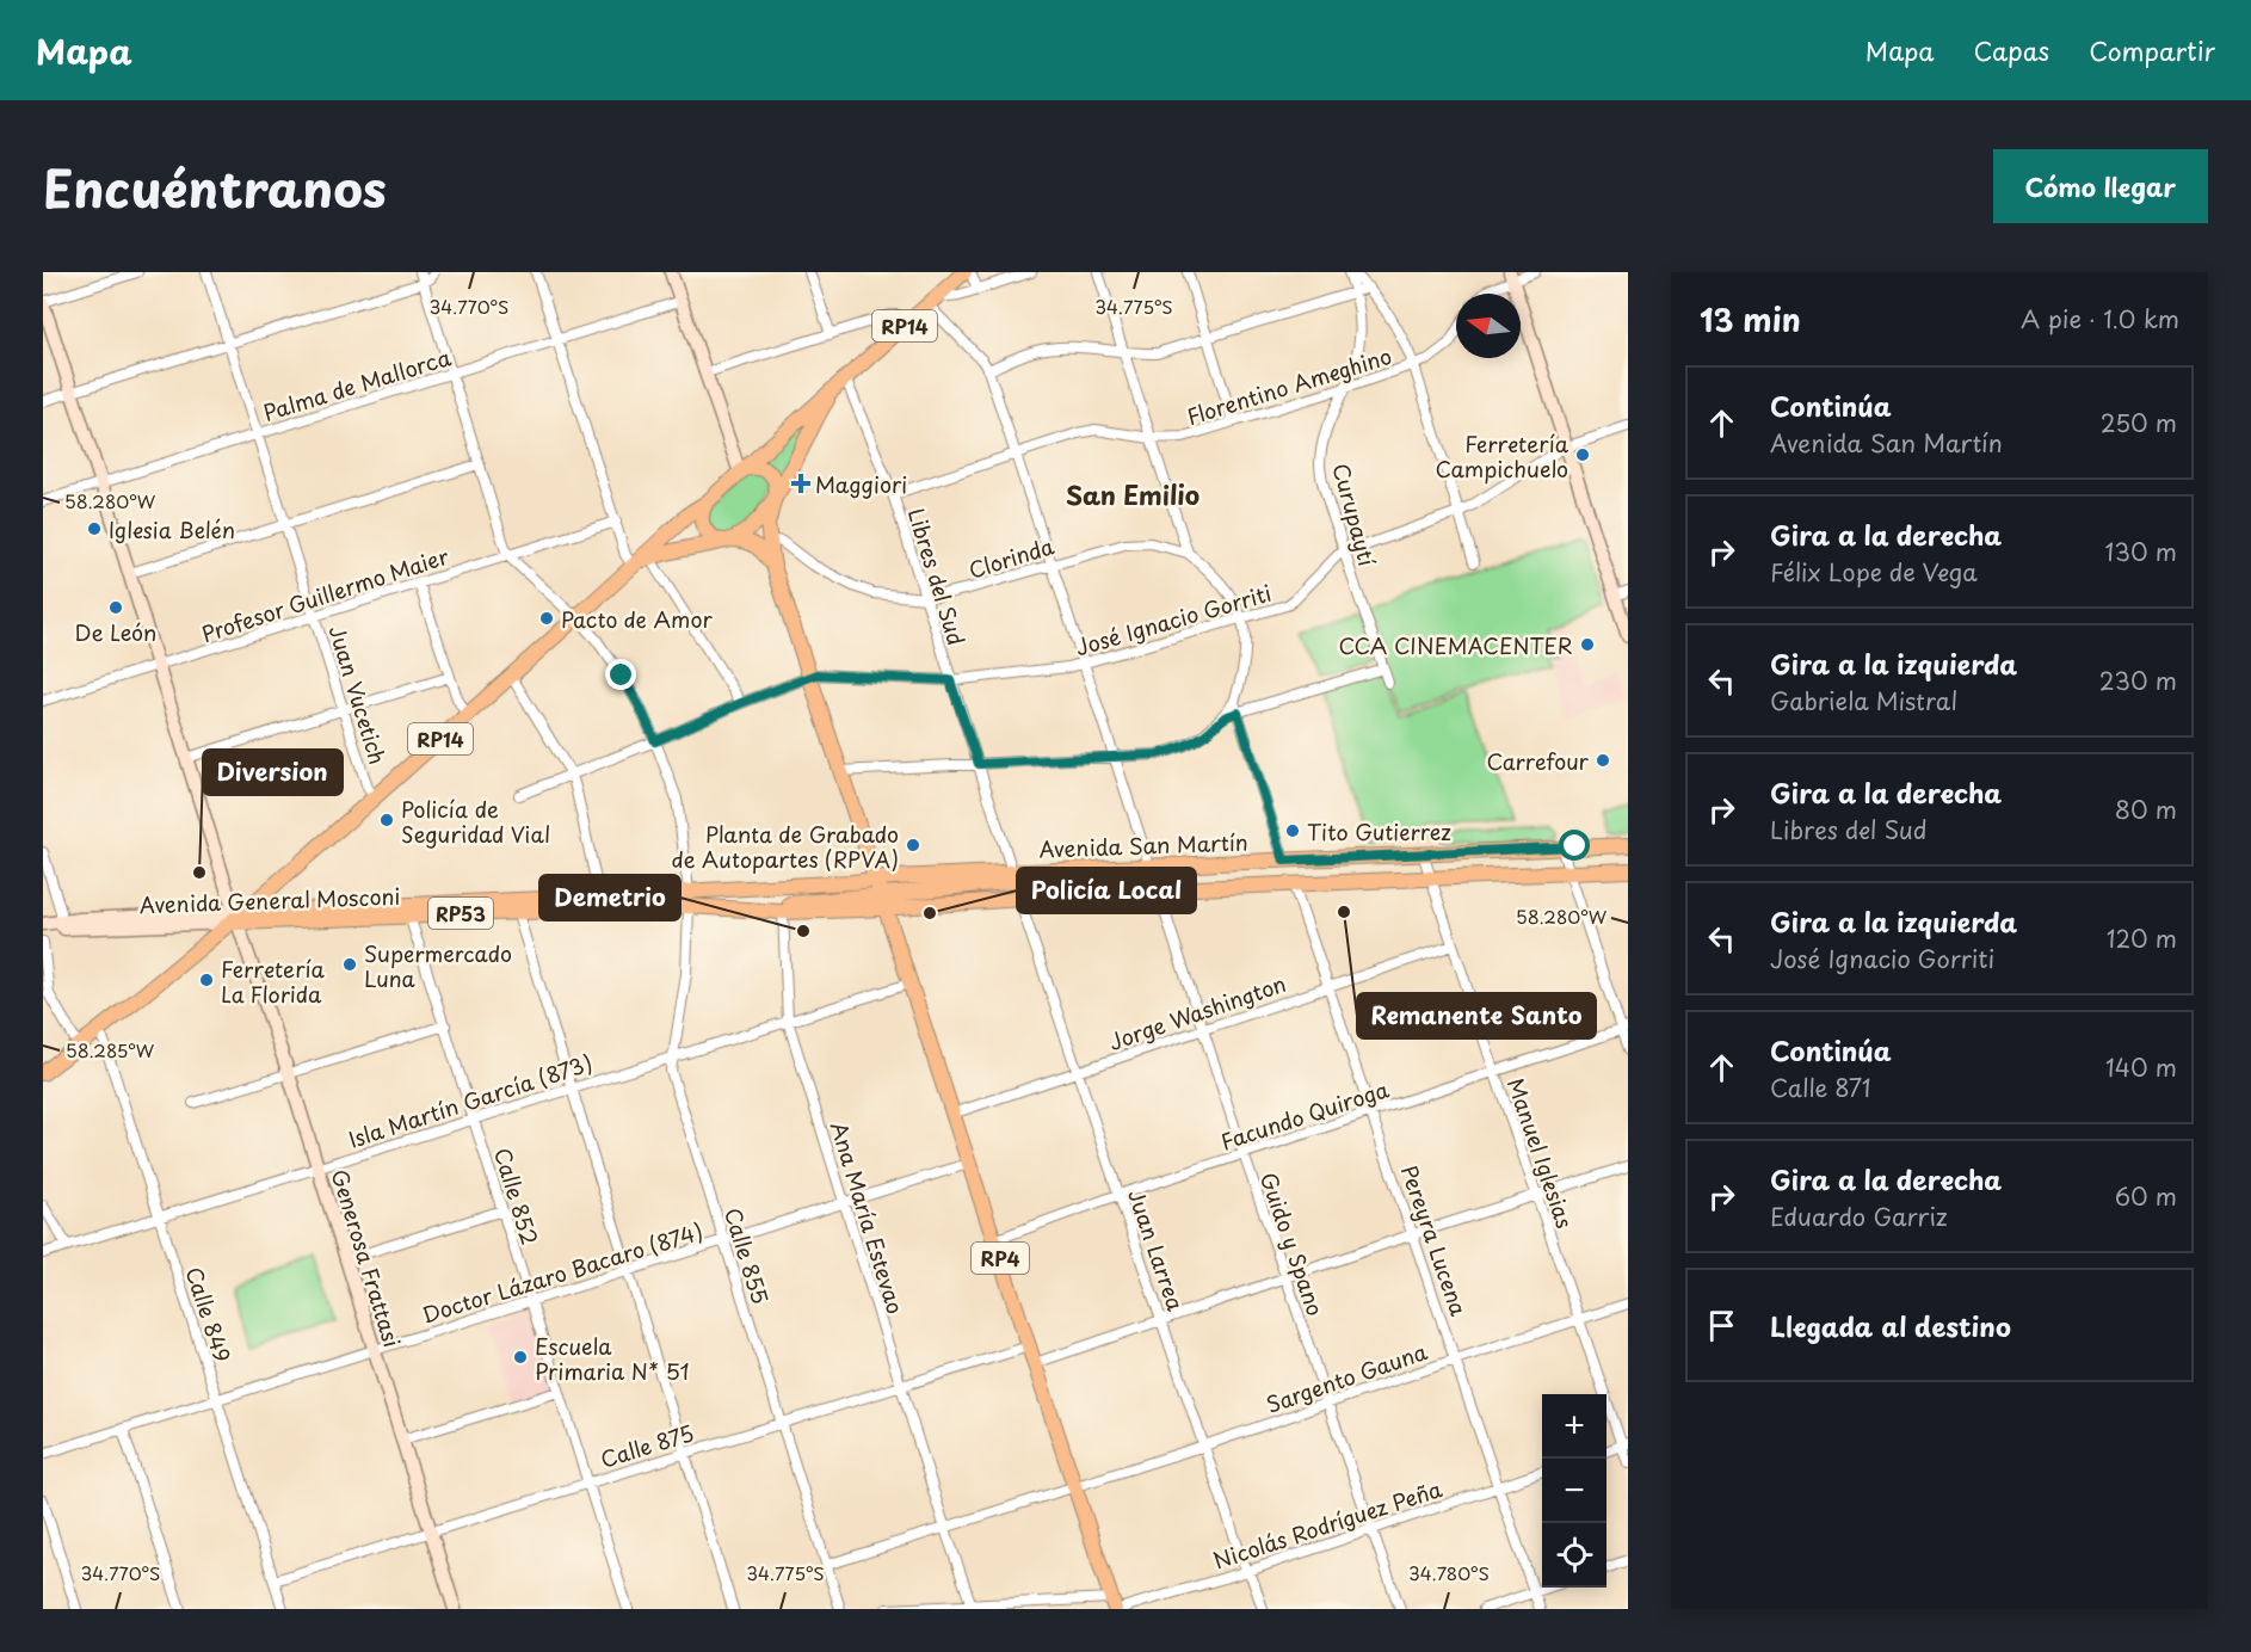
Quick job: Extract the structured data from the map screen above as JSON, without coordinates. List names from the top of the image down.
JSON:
{
  "streets": {
    "main road": [
      "RP14",
      "Avenida San Martín",
      "Avenida General Mosconi",
      "RP53",
      "Generosa Frattasi",
      "RP4"
    ],
    "street": [
      "Palma de Mallorca",
      "Florentino Ameghino",
      "Curupaytí",
      "Clorinda",
      "Libres del Sud",
      "Profesor Guillermo Maier",
      "José Ignacio Gorriti",
      "Juan Vucetich",
      "Jorge Washington",
      "Isla Martín García (873)",
      "Facundo Quiroga",
      "Manuel Iglesias",
      "Calle 852",
      "Ana María Estevao",
      "Pereyra Lucena",
      "Guido y Spano",
      "Juan Larrea",
      "Calle 855",
      "Doctor Lázaro Bacaro (874)",
      "Calle 849",
      "Sargento Gauna",
      "Calle 875",
      "Nicolás Rodríguez Peña"
    ]
  },
  "crossings": [
    ["RP14", "Libres del Sud"],
    ["RP14", "Juan Vucetich"],
    ["RP14", "Avenida General Mosconi"],
    ["RP14", "Generosa Frattasi"],
    ["RP14", "RP4"],
    ["RP14", "Calle 849"],
    ["Palma de Mallorca", "Juan Vucetich"],
    ["Palma de Mallorca", "Generosa Frattasi"],
    ["Florentino Ameghino", "Curupaytí"],
    ["Florentino Ameghino", "Libres del Sud"],
    ["Florentino Ameghino", "Guido y Spano"],
    ["Curupaytí", "José Ignacio Gorriti"],
    ["Clorinda", "Libres del Sud"],
    ["Clorinda", "Guido y Spano"],
    ["Clorinda", "RP4"],
    ["Libres del Sud", "José Ignacio Gorriti"],
    ["Libres del Sud", "Avenida San Martín"],
    ["Profesor Guillermo Maier", "Juan Vucetich"],
    ["Profesor Guillermo Maier", "Generosa Frattasi"],
    ["José Ignacio Gorriti", "Guido y Spano"],
    ["José Ignacio Gorriti", "RP4"],
    ["Avenida San Martín", "Avenida General Mosconi"],
    ["Avenida San Martín", "RP53"],
    ["Avenida San Martín", "Manuel Iglesias"],
    ["Avenida San Martín", "Pereyra Lucena"],
    ["Avenida San Martín", "Guido y Spano"],
    ["Avenida San Martín", "Juan Larrea"],
    ["Avenida San Martín", "RP4"],
    ["Avenida General Mosconi", "RP53"],
    ["Avenida General Mosconi", "Calle 852"],
    ["Avenida General Mosconi", "Ana María Estevao"],
    ["Avenida General Mosconi", "Calle 855"],
    ["Avenida General Mosconi", "Generosa Frattasi"],
    ["Avenida General Mosconi", "RP4"],
    ["RP53", "Calle 855"],
    ["RP53", "RP4"],
    ["Jorge Washington", "Manuel Iglesias"],
    ["Jorge Washington", "Pereyra Lucena"],
    ["Jorge Washington", "Guido y Spano"],
    ["Jorge Washington", "Juan Larrea"],
    ["Jorge Washington", "RP4"],
    ["Isla Martín García (873)", "Calle 852"],
    ["Isla Martín García (873)", "Ana María Estevao"],
    ["Isla Martín García (873)", "Calle 855"],
    ["Isla Martín García (873)", "Generosa Frattasi"],
    ["Isla Martín García (873)", "RP4"],
    ["Isla Martín García (873)", "Calle 849"],
    ["Facundo Quiroga", "Manuel Iglesias"],
    ["Facundo Quiroga", "Pereyra Lucena"],
    ["Facundo Quiroga", "Guido y Spano"],
    ["Facundo Quiroga", "Juan Larrea"],
    ["Facundo Quiroga", "RP4"],
    ["Manuel Iglesias", "Sargento Gauna"],
    ["Calle 852", "Doctor Lázaro Bacaro (874)"],
    ["Calle 852", "Calle 875"],
    ["Ana María Estevao", "Doctor Lázaro Bacaro (874)"],
    ["Ana María Estevao", "Sargento Gauna"],
    ["Ana María Estevao", "Calle 875"],
    ["Ana María Estevao", "Nicolás Rodríguez Peña"],
    ["Pereyra Lucena", "Sargento Gauna"],
    ["Pereyra Lucena", "Nicolás Rodríguez Peña"],
    ["Guido y Spano", "Sargento Gauna"],
    ["Guido y Spano", "Nicolás Rodríguez Peña"],
    ["Juan Larrea", "Sargento Gauna"],
    ["Juan Larrea", "Nicolás Rodríguez Peña"],
    ["Calle 855", "Doctor Lázaro Bacaro (874)"],
    ["Calle 855", "Sargento Gauna"],
    ["Calle 855", "Calle 875"],
    ["Generosa Frattasi", "Doctor Lázaro Bacaro (874)"],
    ["Generosa Frattasi", "Calle 875"],
    ["RP4", "Doctor Lázaro Bacaro (874)"],
    ["RP4", "Sargento Gauna"],
    ["RP4", "Calle 875"],
    ["RP4", "Nicolás Rodríguez Peña"],
    ["Doctor Lázaro Bacaro (874)", "Calle 849"],
    ["Calle 849", "Calle 875"]
  ],
  "districts": ["San Emilio"],
  "places": {
    "other": [
      "Ferretería Campichuelo",
      "Iglesia Belén",
      "De León",
      "Pacto de Amor",
      "CCA CINEMACENTER",
      "Carrefour",
      "Policía de Seguridad Vial",
      "Tito Gutierrez",
      "Planta de Grabado de Autopartes (RPVA)",
      "Diversion",
      "Remanente Santo",
      "Policía Local",
      "Demetrio",
      "Supermercado Luna",
      "Ferretería La Florida",
      "Escuela Primaria N* 51"
    ],
    "health": ["Maggiori"]
  },
  "north": "left",
  "page": {
    "header": "Mapa",
    "nav": ["Mapa", "Capas", "Compartir"],
    "title": "Encuéntranos",
    "buttons": "Cómo llegar",
    "heading": ["13 min", "A pie · 1.0 km"],
    "list": [
      ["Continúa", "Avenida San Martín", "250 m"],
      ["Gira a la derecha", "Félix Lope de Vega", "130 m"],
      ["Gira a la izquierda", "Gabriela Mistral", "230 m"],
      ["Gira a la derecha", "Libres del Sud", "80 m"],
      ["Gira a la izquierda", "José Ignacio Gorriti", "120 m"],
      ["Continúa", "Calle 871", "140 m"],
      ["Gira a la derecha", "Eduardo Garriz", "60 m"],
      "Llegada al destino"
    ],
    "map_buttons": ["+", "−"]
  },
  "coordinates": [
    "34.770°S",
    "34.775°S",
    "58.280°W",
    "58.285°W",
    "34.780°S"
  ]
}
